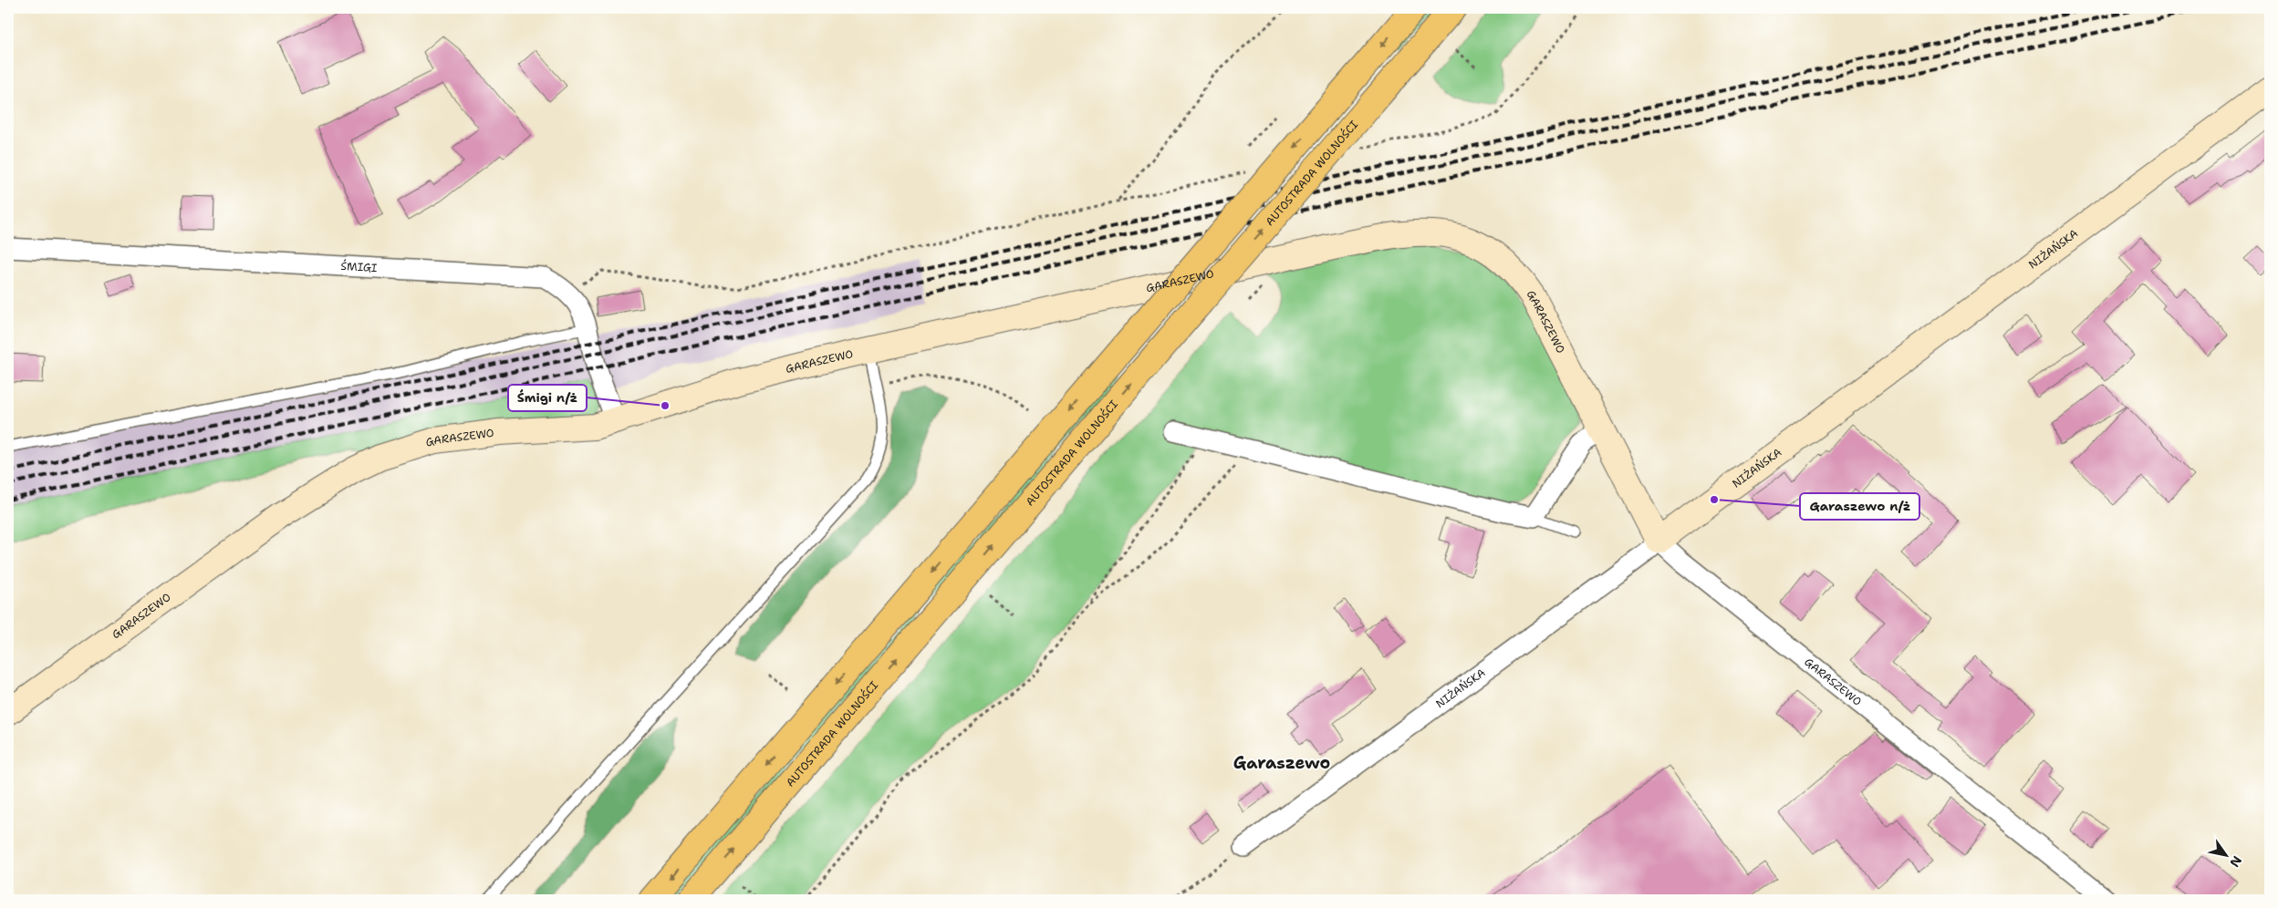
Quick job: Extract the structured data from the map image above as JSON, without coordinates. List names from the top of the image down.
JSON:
{
  "streets": {
    "highway": ["AUTOSTRADA WOLNOŚCI"],
    "street": ["NIŻAŃSKA", "ŚMIGI", "GARASZEWO"]
  },
  "crossings": [
    ["NIŻAŃSKA", "GARASZEWO"],
    ["ŚMIGI", "GARASZEWO"]
  ],
  "districts": ["Garaszewo"],
  "places": ["Śmigi n/ż", "Garaszewo n/ż"],
  "north": "bottom right"
}
